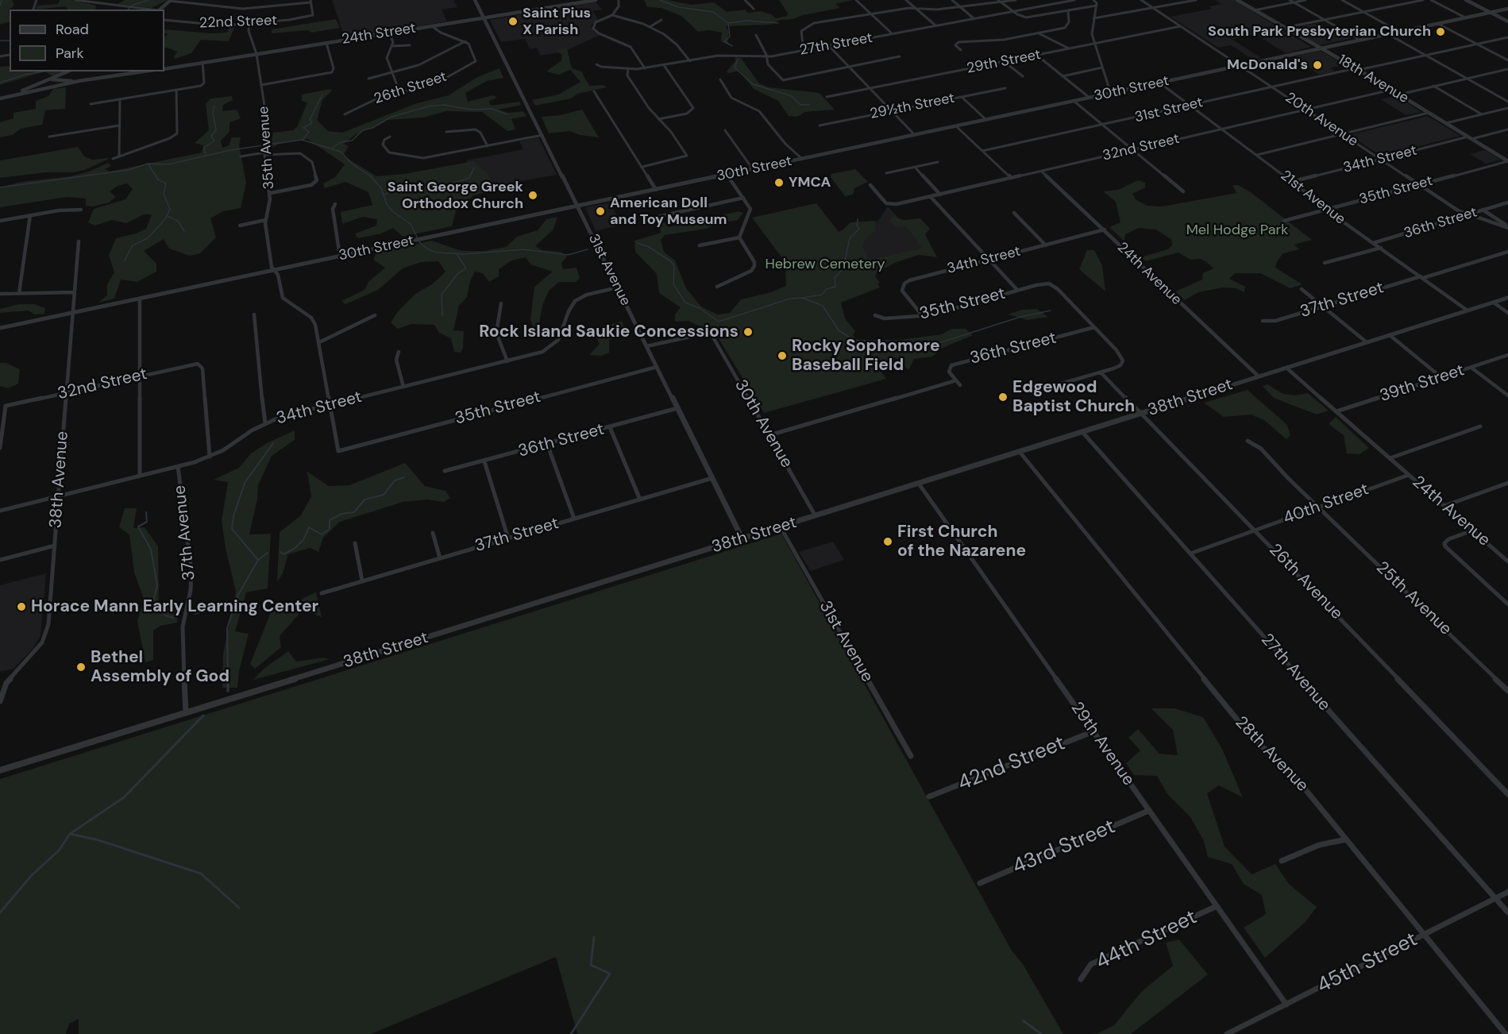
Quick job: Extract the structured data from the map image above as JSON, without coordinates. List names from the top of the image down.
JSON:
{
  "streets": {
    "street": [
      "22nd Street",
      "24th Street",
      "27th Street",
      "29th Street",
      "18th Avenue",
      "26th Street",
      "30th Street",
      "29½th Street",
      "31st Street",
      "20th Avenue",
      "35th Avenue",
      "32nd Street",
      "34th Street",
      "35th Street",
      "21st Avenue",
      "36th Street",
      "31st Avenue",
      "24th Avenue",
      "37th Street",
      "39th Street",
      "38th Street",
      "30th Avenue",
      "38th Avenue",
      "40th Street",
      "37th Avenue",
      "26th Avenue",
      "25th Avenue",
      "27th Avenue",
      "29th Avenue",
      "28th Avenue",
      "42nd Street",
      "43rd Street",
      "44th Street",
      "45th Street"
    ]
  },
  "crossings": [
    ["22nd Street", "35th Avenue"],
    ["24th Street", "35th Avenue"],
    ["24th Street", "31st Avenue"],
    ["29th Street", "20th Avenue"],
    ["18th Avenue", "30th Street"],
    ["18th Avenue", "31st Street"],
    ["18th Avenue", "32nd Street"],
    ["18th Avenue", "34th Street"],
    ["18th Avenue", "35th Street"],
    ["30th Street", "20th Avenue"],
    ["30th Street", "35th Avenue"],
    ["30th Street", "21st Avenue"],
    ["30th Street", "31st Avenue"],
    ["30th Street", "38th Avenue"],
    ["31st Street", "20th Avenue"],
    ["31st Street", "21st Avenue"],
    ["20th Avenue", "32nd Street"],
    ["20th Avenue", "34th Street"],
    ["20th Avenue", "35th Street"],
    ["20th Avenue", "36th Street"],
    ["35th Avenue", "34th Street"],
    ["35th Avenue", "35th Street"],
    ["32nd Street", "34th Street"],
    ["32nd Street", "21st Avenue"],
    ["32nd Street", "24th Avenue"],
    ["32nd Street", "38th Avenue"],
    ["34th Street", "35th Street"],
    ["34th Street", "21st Avenue"],
    ["34th Street", "31st Avenue"],
    ["34th Street", "24th Avenue"],
    ["34th Street", "38th Avenue"],
    ["34th Street", "37th Avenue"],
    ["35th Street", "21st Avenue"],
    ["35th Street", "36th Street"],
    ["35th Street", "31st Avenue"],
    ["21st Avenue", "36th Street"],
    ["21st Avenue", "37th Street"],
    ["21st Avenue", "38th Street"],
    ["36th Street", "31st Avenue"],
    ["36th Street", "30th Avenue"],
    ["31st Avenue", "37th Street"],
    ["31st Avenue", "38th Street"],
    ["31st Avenue", "30th Avenue"],
    ["24th Avenue", "39th Street"],
    ["24th Avenue", "38th Street"],
    ["24th Avenue", "40th Street"],
    ["38th Street", "30th Avenue"],
    ["38th Street", "37th Avenue"],
    ["38th Street", "26th Avenue"],
    ["38th Street", "27th Avenue"],
    ["38th Street", "29th Avenue"],
    ["38th Street", "28th Avenue"],
    ["40th Street", "26th Avenue"],
    ["40th Street", "25th Avenue"],
    ["40th Street", "27th Avenue"],
    ["27th Avenue", "45th Street"],
    ["29th Avenue", "42nd Street"],
    ["29th Avenue", "43rd Street"],
    ["29th Avenue", "44th Street"],
    ["29th Avenue", "45th Street"],
    ["28th Avenue", "45th Street"]
  ],
  "parks": ["Mel Hodge Park", "Hebrew Cemetery"],
  "places": [
    "Saint Pius X Parish",
    "South Park Presbyterian Church",
    "McDonald's",
    "YMCA",
    "Saint George Greek Orthodox Church",
    "American Doll and Toy Museum",
    "Rock Island Saukie Concessions",
    "Rocky Sophomore Baseball Field",
    "Edgewood Baptist Church",
    "First Church of the Nazarene",
    "Horace Mann Early Learning Center",
    "Bethel Assembly of God"
  ],
  "legend": ["Road", "Park"]
}
